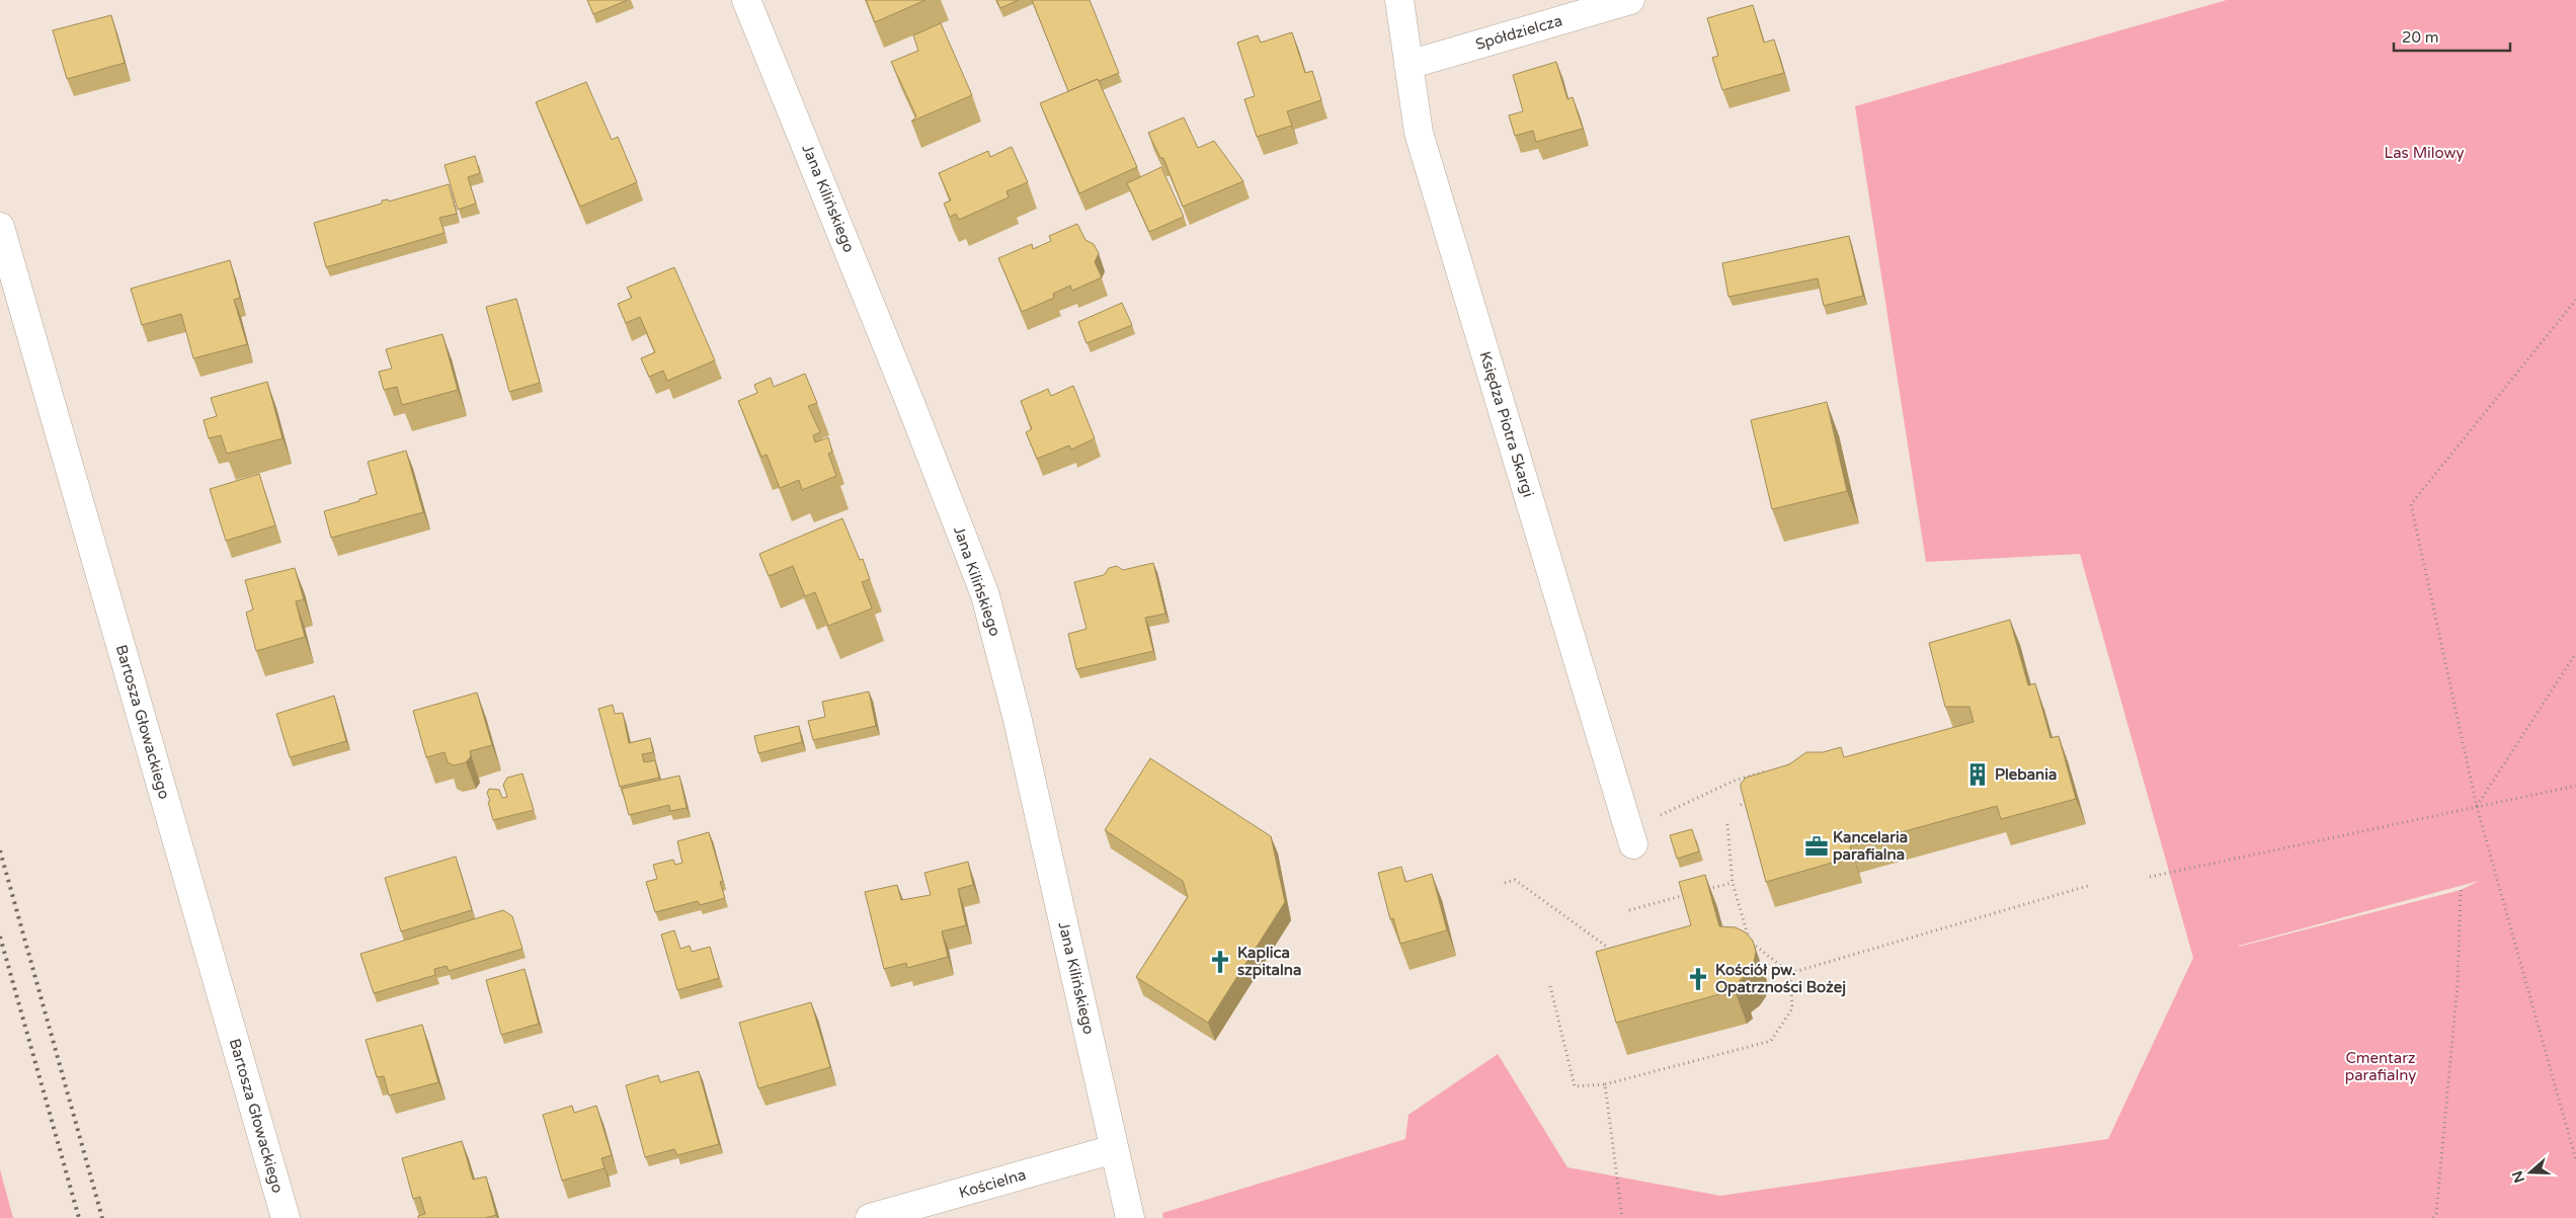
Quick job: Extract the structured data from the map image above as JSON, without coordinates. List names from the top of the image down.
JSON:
{
  "streets": {
    "street": [
      "Spółdzielcza",
      "Jana Kilińskiego",
      "Księdza Piotra Skargi",
      "Bartosza Głowackiego",
      "Kościelna"
    ]
  },
  "crossings": [
    ["Spółdzielcza", "Księdza Piotra Skargi"],
    ["Jana Kilińskiego", "Kościelna"]
  ],
  "parks": ["Las Milowy", "Cmentarz parafialny"],
  "places": {
    "building": ["Plebania"],
    "office": ["Kancelaria parafialna"],
    "church": ["Kaplica szpitalna", "Kościół pw. Opatrzności Bożej"]
  },
  "scale_bar": "20 m",
  "north": "left"
}
